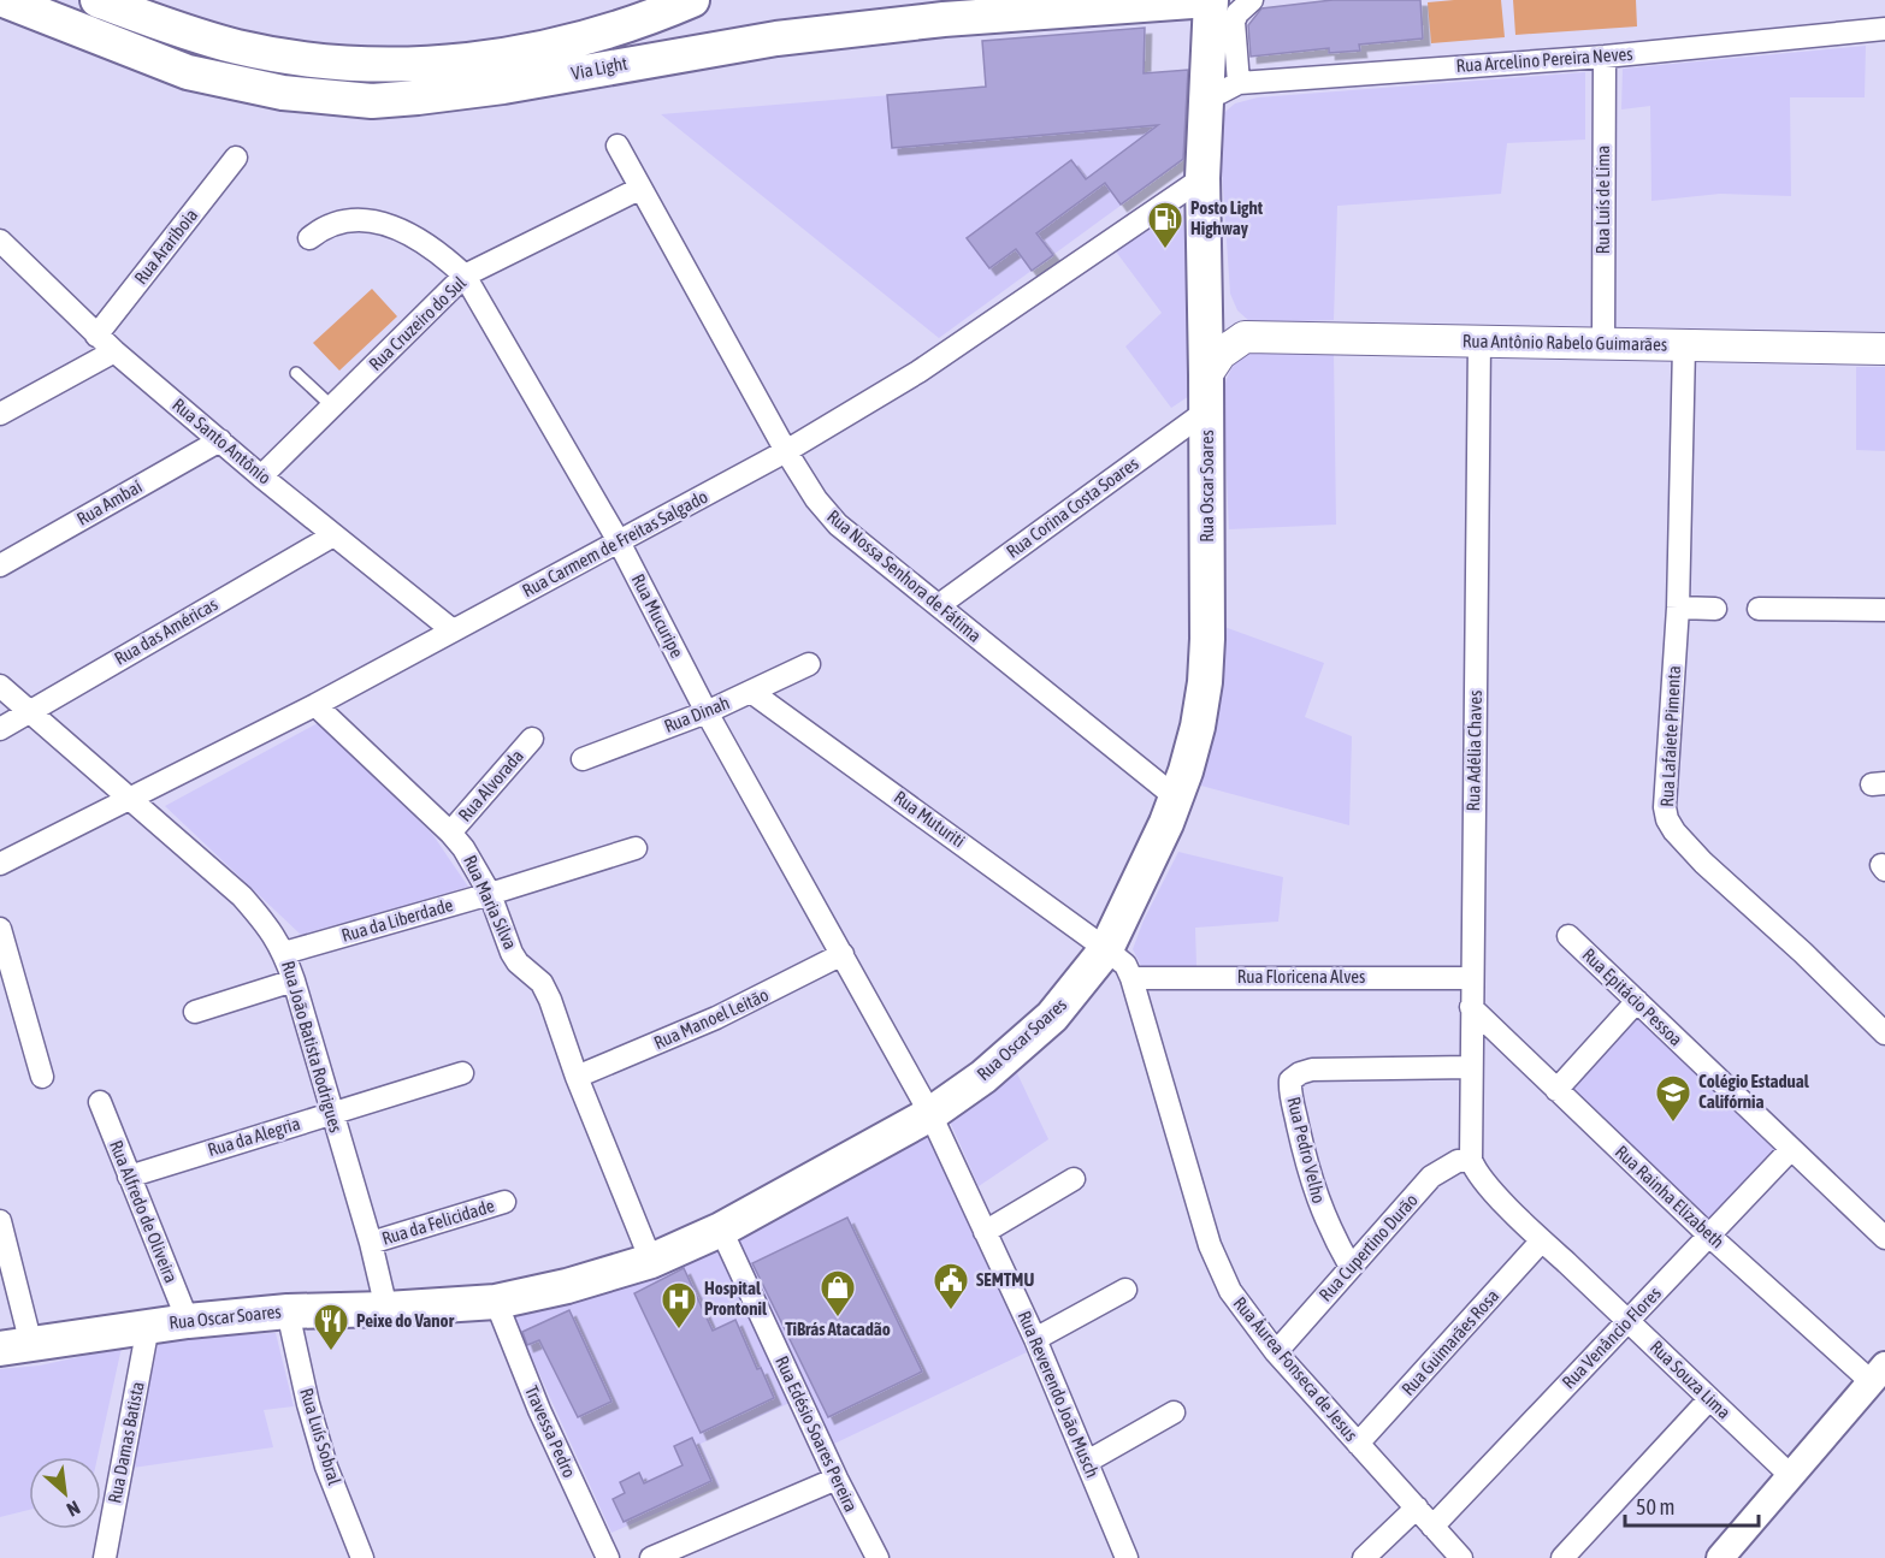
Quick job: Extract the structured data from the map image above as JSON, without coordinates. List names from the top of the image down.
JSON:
{
  "streets": {
    "main road": ["Via Light", "Rua Antônio Rabelo Guimarães", "Rua Oscar Soares"],
    "street": [
      "Rua Arcelino Pereira Neves",
      "Rua Luís de Lima",
      "Rua Arariboia",
      "Rua Cruzeiro do Sul",
      "Rua Santo Antônio",
      "Rua Ambaí",
      "Rua Corina Costa Soares",
      "Rua Carmem de Freitas Salgado",
      "Rua Nossa Senhora de Fátima",
      "Rua Mucuripe",
      "Rua das Américas",
      "Rua Dinah",
      "Rua Lafaiete Pimenta",
      "Rua Adélia Chaves",
      "Rua Alvorada",
      "Rua Muturiti",
      "Rua Maria Silva",
      "Rua da Liberdade",
      "Rua Floricena Alves",
      "Rua Epitácio Pessoa",
      "Rua Manoel Leitão",
      "Rua João Batista Rodrigues",
      "Rua da Alegria",
      "Rua Pedro Velho",
      "Rua Rainha Elizabeth",
      "Rua Alfredo de Oliveira",
      "Rua da Felicidade",
      "Rua Cupertino Durão",
      "Rua Venâncio Flores",
      "Rua Guimarães Rosa",
      "Rua Áurea Fonseca de Jesus",
      "Rua Souza Lima",
      "Rua Reverendo João Musch",
      "Travessa Pedro",
      "Rua Edésio Soares Pereira",
      "Rua Luís Sobral",
      "Rua Damas Batista"
    ]
  },
  "crossings": [
    ["Rua Arcelino Pereira Neves", "Rua Luís de Lima"],
    ["Rua Arcelino Pereira Neves", "Rua Oscar Soares"],
    ["Via Light", "Rua Oscar Soares"],
    ["Rua Luís de Lima", "Rua Antônio Rabelo Guimarães"],
    ["Rua Arariboia", "Rua Santo Antônio"],
    ["Rua Cruzeiro do Sul", "Rua Santo Antônio"],
    ["Rua Cruzeiro do Sul", "Rua Nossa Senhora de Fátima"],
    ["Rua Cruzeiro do Sul", "Rua Mucuripe"],
    ["Rua Antônio Rabelo Guimarães", "Rua Lafaiete Pimenta"],
    ["Rua Antônio Rabelo Guimarães", "Rua Adélia Chaves"],
    ["Rua Santo Antônio", "Rua Ambaí"],
    ["Rua Santo Antônio", "Rua Carmem de Freitas Salgado"],
    ["Rua Santo Antônio", "Rua das Américas"],
    ["Rua Oscar Soares", "Rua Corina Costa Soares"],
    ["Rua Oscar Soares", "Rua Carmem de Freitas Salgado"],
    ["Rua Oscar Soares", "Rua Nossa Senhora de Fátima"],
    ["Rua Oscar Soares", "Rua Mucuripe"],
    ["Rua Oscar Soares", "Rua Muturiti"],
    ["Rua Oscar Soares", "Rua Maria Silva"],
    ["Rua Oscar Soares", "Rua João Batista Rodrigues"],
    ["Rua Oscar Soares", "Rua Alfredo de Oliveira"],
    ["Rua Oscar Soares", "Rua Áurea Fonseca de Jesus"],
    ["Rua Oscar Soares", "Rua Reverendo João Musch"],
    ["Rua Oscar Soares", "Travessa Pedro"],
    ["Rua Oscar Soares", "Rua Edésio Soares Pereira"],
    ["Rua Oscar Soares", "Rua Luís Sobral"],
    ["Rua Oscar Soares", "Rua Damas Batista"],
    ["Rua Corina Costa Soares", "Rua Nossa Senhora de Fátima"],
    ["Rua Carmem de Freitas Salgado", "Rua Nossa Senhora de Fátima"],
    ["Rua Carmem de Freitas Salgado", "Rua Mucuripe"],
    ["Rua Carmem de Freitas Salgado", "Rua Maria Silva"],
    ["Rua Carmem de Freitas Salgado", "Rua João Batista Rodrigues"],
    ["Rua Mucuripe", "Rua Dinah"],
    ["Rua Mucuripe", "Rua Manoel Leitão"],
    ["Rua Mucuripe", "Rua Reverendo João Musch"],
    ["Rua das Américas", "Rua João Batista Rodrigues"],
    ["Rua Dinah", "Rua Muturiti"],
    ["Rua Adélia Chaves", "Rua Floricena Alves"],
    ["Rua Adélia Chaves", "Rua Pedro Velho"],
    ["Rua Adélia Chaves", "Rua Rainha Elizabeth"],
    ["Rua Adélia Chaves", "Rua Cupertino Durão"],
    ["Rua Adélia Chaves", "Rua Souza Lima"],
    ["Rua Alvorada", "Rua Maria Silva"],
    ["Rua Muturiti", "Rua Áurea Fonseca de Jesus"],
    ["Rua Maria Silva", "Rua da Liberdade"],
    ["Rua Maria Silva", "Rua Manoel Leitão"],
    ["Rua da Liberdade", "Rua João Batista Rodrigues"],
    ["Rua Floricena Alves", "Rua Áurea Fonseca de Jesus"],
    ["Rua Epitácio Pessoa", "Rua Venâncio Flores"],
    ["Rua João Batista Rodrigues", "Rua da Alegria"],
    ["Rua João Batista Rodrigues", "Rua da Felicidade"],
    ["Rua da Alegria", "Rua Alfredo de Oliveira"],
    ["Rua Pedro Velho", "Rua Cupertino Durão"],
    ["Rua Rainha Elizabeth", "Rua Venâncio Flores"],
    ["Rua Cupertino Durão", "Rua Áurea Fonseca de Jesus"],
    ["Rua Cupertino Durão", "Rua Souza Lima"],
    ["Rua Venâncio Flores", "Rua Áurea Fonseca de Jesus"],
    ["Rua Venâncio Flores", "Rua Souza Lima"],
    ["Rua Guimarães Rosa", "Rua Áurea Fonseca de Jesus"],
    ["Rua Guimarães Rosa", "Rua Souza Lima"]
  ],
  "places": {
    "fuel station": ["Posto Light Highway"],
    "school or university": ["Colégio Estadual Califórnia"],
    "public building": ["SEMTMU"],
    "shop": ["TiBrás Atacadão"],
    "hospital": ["Hospital Prontonil"],
    "restaurant": ["Peixe do Vanor"]
  },
  "scale_bar": "50 m",
  "north": "bottom right"
}
